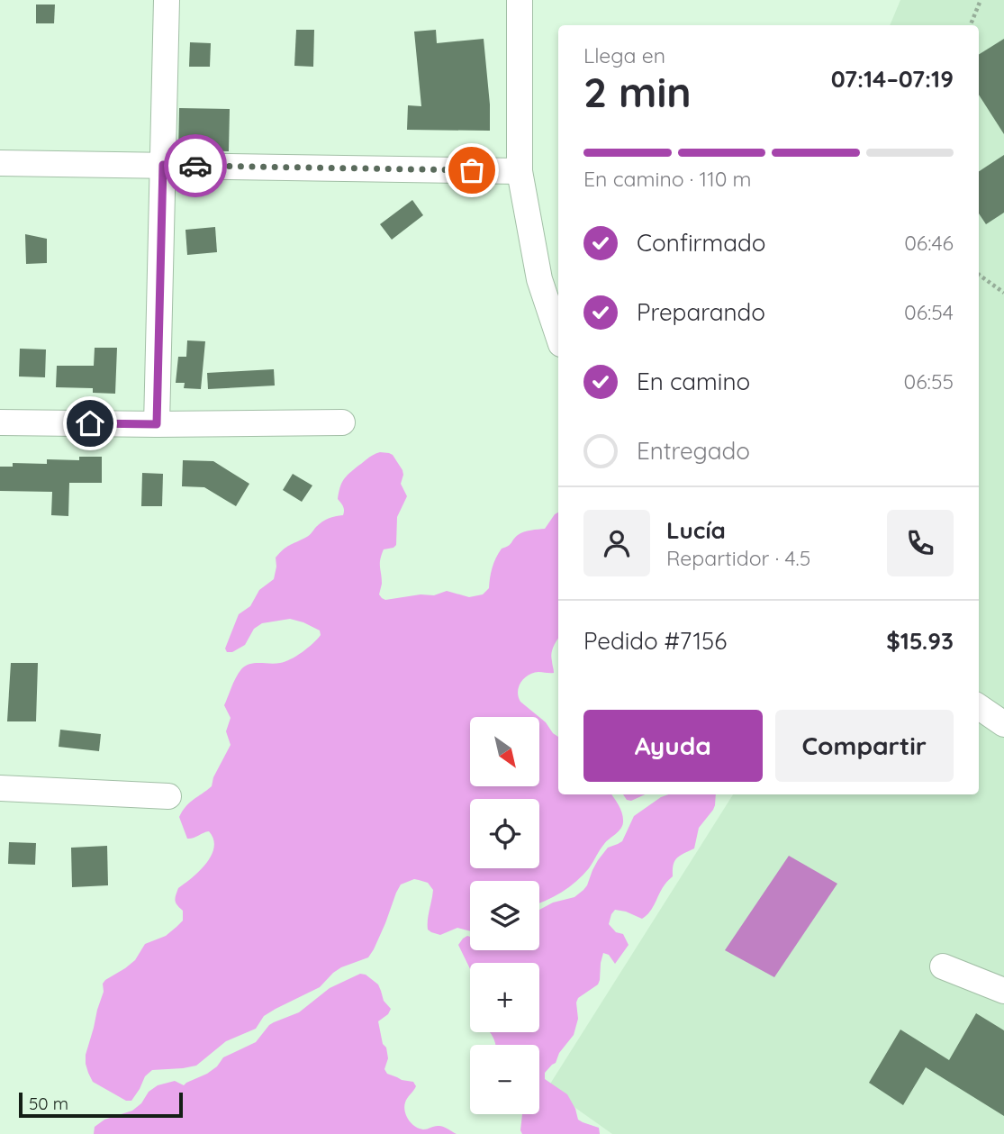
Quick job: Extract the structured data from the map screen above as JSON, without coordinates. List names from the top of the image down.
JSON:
{
  "scale_bar": "50 m",
  "north": "bottom right",
  "page": {
    "heading": ["2 min", "Llega en", "07:14–07:19"],
    "panel": [
      "Lucía",
      "Repartidor · 4.5",
      "Pedido #7156",
      "$15.93"
    ],
    "bar": "En camino · 110 m",
    "list": [
      ["Confirmado", "06:46"],
      ["Preparando", "06:54"],
      ["En camino", "06:55"],
      "Entregado"
    ],
    "buttons": ["Ayuda", "Compartir"],
    "map_buttons": ["+", "−"],
    "scale": "50 m"
  }
}
